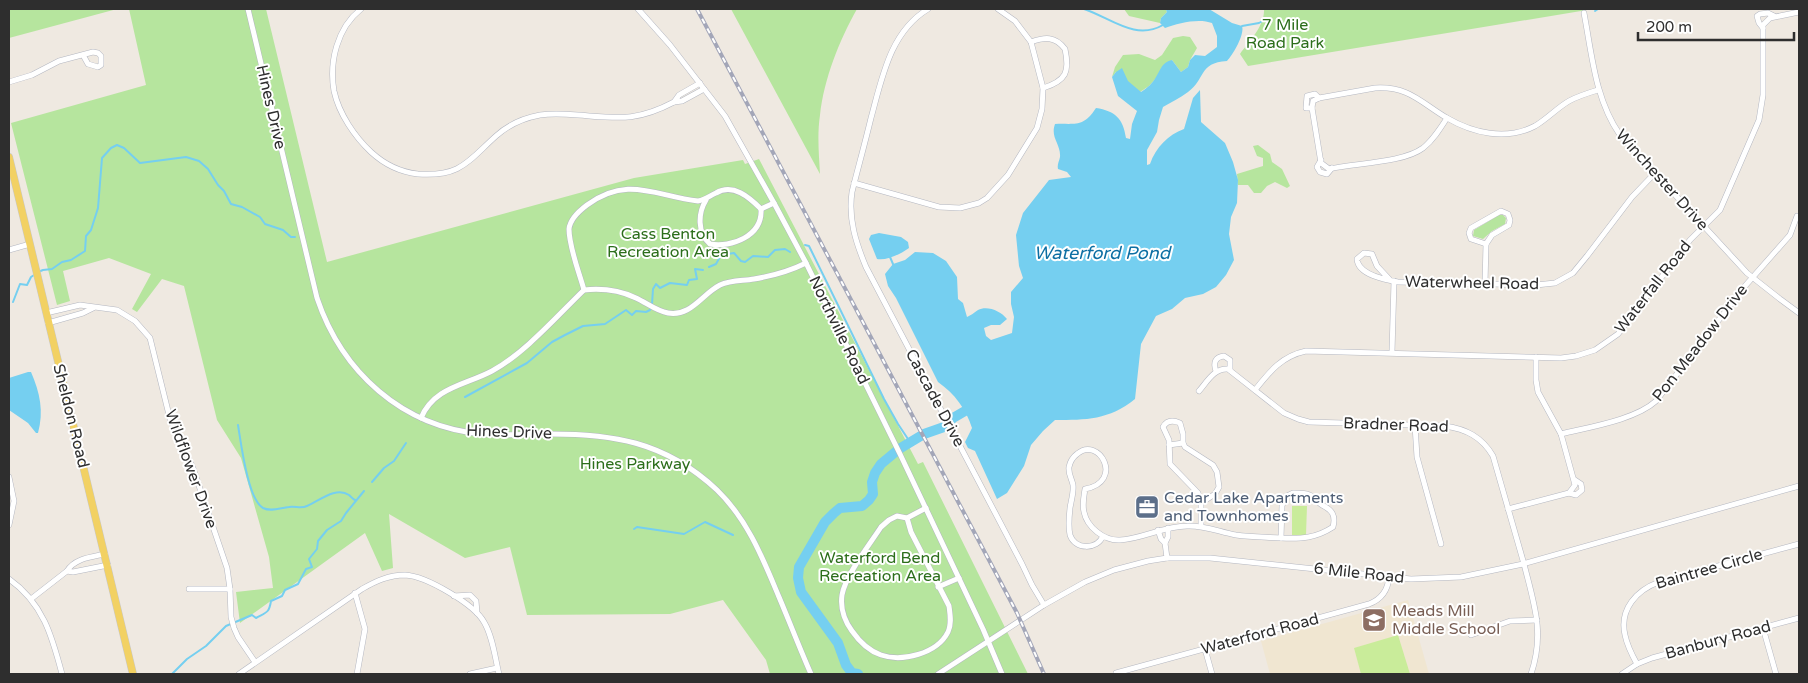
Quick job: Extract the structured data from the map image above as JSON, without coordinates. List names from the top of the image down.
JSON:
{
  "streets": {
    "main road": ["Sheldon Road"],
    "street": [
      "Hines Drive",
      "Winchester Drive",
      "Waterwheel Road",
      "Waterfall Road",
      "Northville Road",
      "Pon Meadow Drive",
      "Cascade Drive",
      "Bradner Road",
      "Wildflower Drive",
      "Baintree Circle",
      "6 Mile Road",
      "Waterford Road",
      "Banbury Road"
    ]
  },
  "crossings": [
    ["Winchester Drive", "Waterwheel Road"],
    ["Winchester Drive", "Waterfall Road"],
    ["Winchester Drive", "Pon Meadow Drive"],
    ["Waterfall Road", "Bradner Road"],
    ["Northville Road", "6 Mile Road"],
    ["Cascade Drive", "6 Mile Road"],
    ["Sheldon Road", "Wildflower Drive"],
    ["Bradner Road", "6 Mile Road"],
    ["Baintree Circle", "Banbury Road"],
    ["6 Mile Road", "Waterford Road"]
  ],
  "water": ["Waterford Pond"],
  "parks": [
    "7 Mile Road Park",
    "Cass Benton Recreation Area",
    "Hines Parkway",
    "Waterford Bend Recreation Area"
  ],
  "places": {
    "office": ["Cedar Lake Apartments and Townhomes"],
    "school or university": ["Meads Mill Middle School"]
  },
  "scale_bar": "200 m"
}
